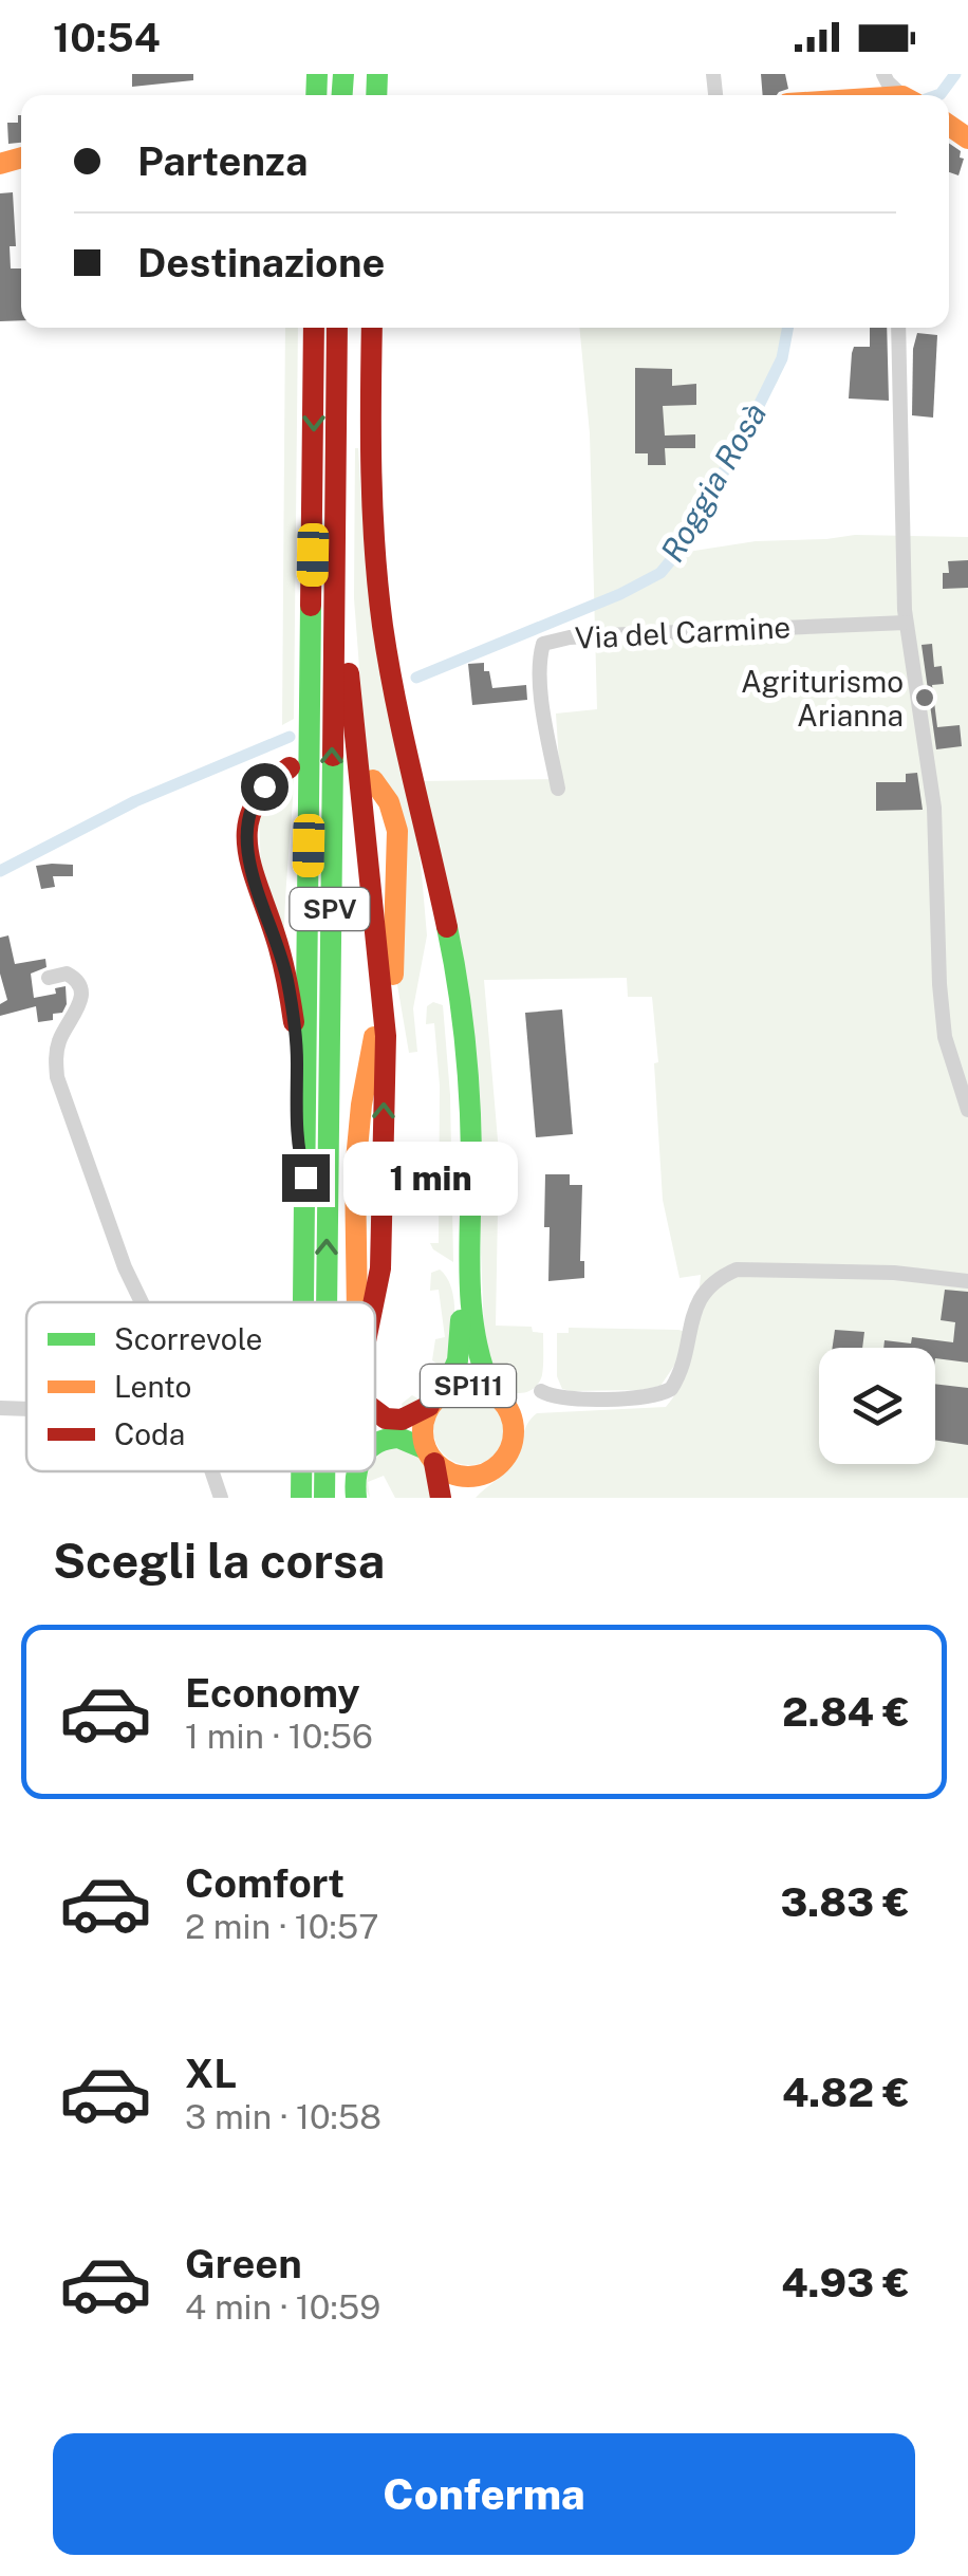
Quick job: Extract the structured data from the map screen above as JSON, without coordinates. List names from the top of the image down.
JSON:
{
  "streets": {
    "main road": ["SPV", "SP111"],
    "street": ["Via del Carmine"]
  },
  "water": ["Roggia Rosà"],
  "places": ["Agriturismo Arianna"],
  "legend": ["Scorrevole", "Lento", "Coda"],
  "page": {
    "status": "10:54",
    "banner": ["Partenza", "Destinazione"],
    "bubble": "1 min",
    "heading": "Scegli la corsa",
    "list": [
      {
        "name": "Economy",
        "note": "1 min · 10:56",
        "value": "2.84 €"
      },
      {
        "name": "Comfort",
        "note": "2 min · 10:57",
        "value": "3.83 €"
      },
      {
        "name": "XL",
        "note": "3 min · 10:58",
        "value": "4.82 €"
      },
      {
        "name": "Green",
        "note": "4 min · 10:59",
        "value": "4.93 €"
      }
    ],
    "buttons": "Conferma"
  }
}
